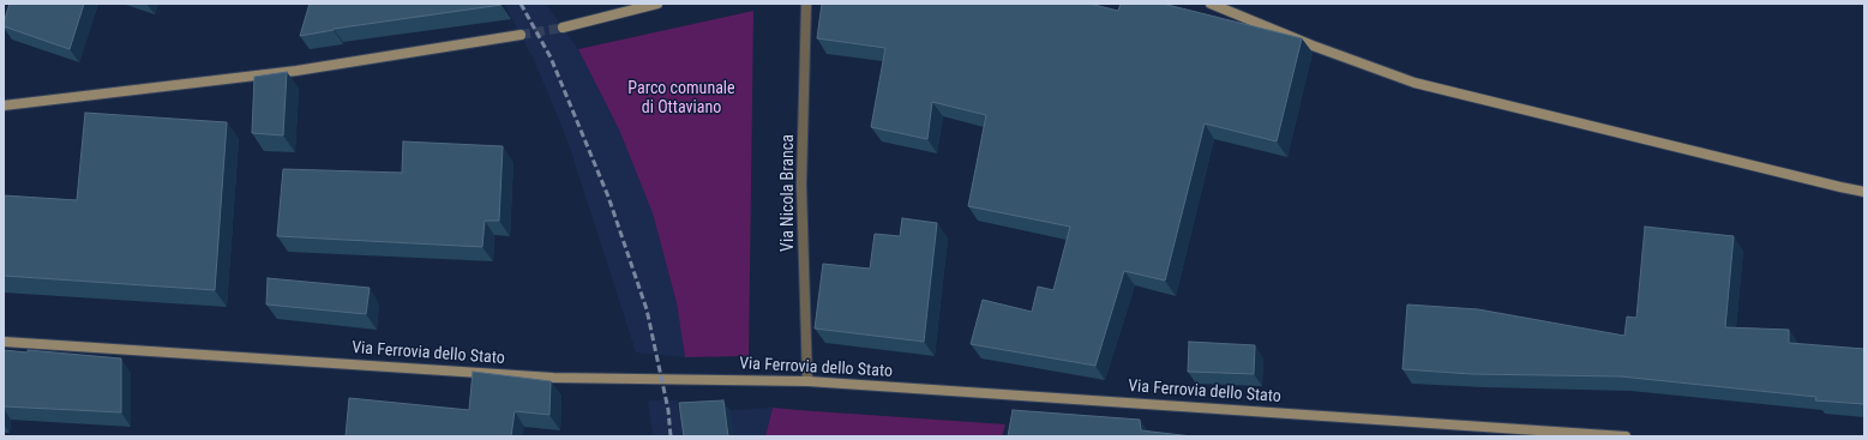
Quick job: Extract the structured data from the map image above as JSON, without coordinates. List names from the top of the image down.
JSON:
{
  "streets": {
    "main road": ["Via Ferrovia dello Stato"],
    "street": ["Via Nicola Branca"]
  },
  "crossings": [
    ["Via Nicola Branca", "Via Ferrovia dello Stato"]
  ],
  "parks": ["Parco comunale di Ottaviano"]
}
